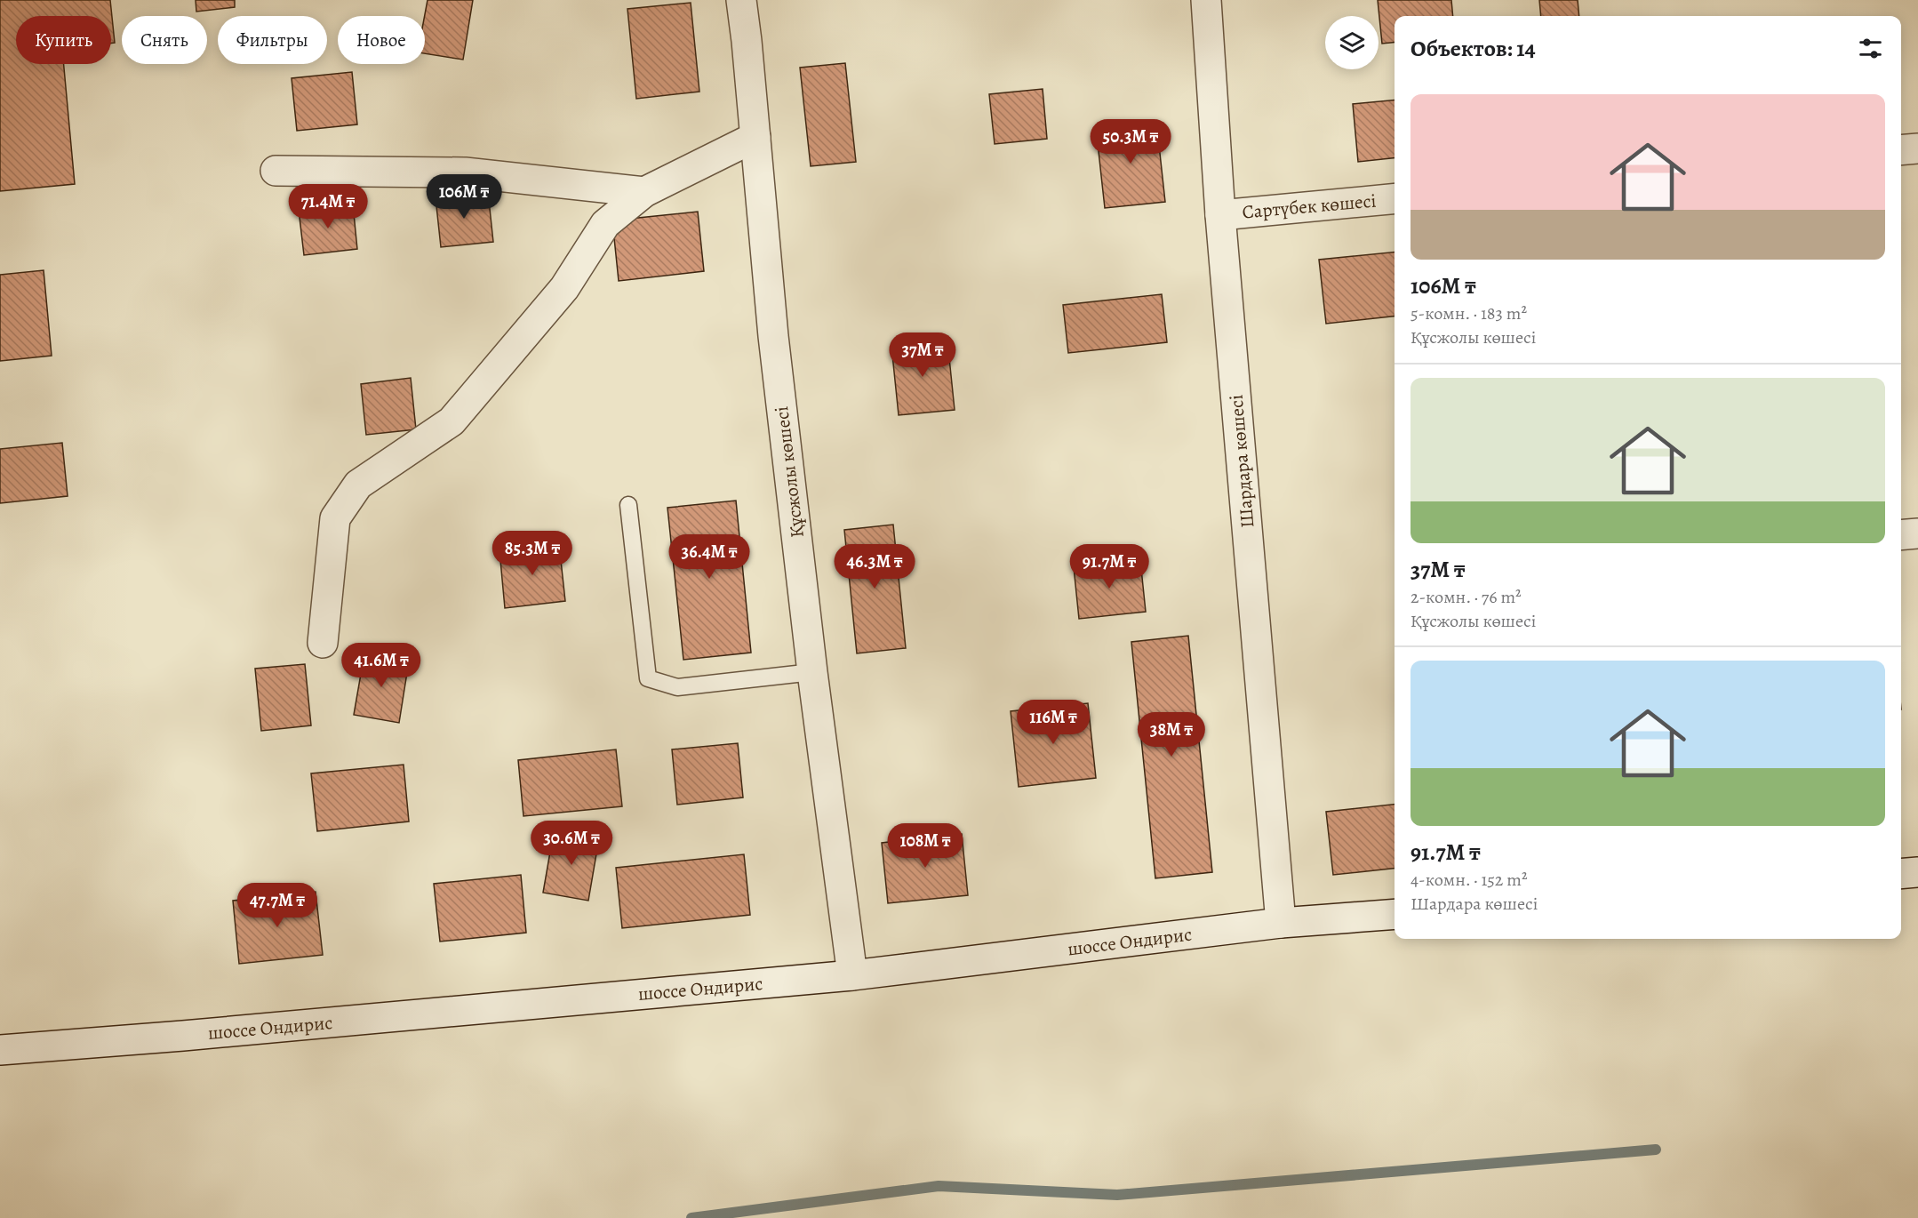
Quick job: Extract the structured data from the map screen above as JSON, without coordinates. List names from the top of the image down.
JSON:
{
  "streets": {
    "street": [
      "Сартүбек көшесі",
      "Шардара көшесі",
      "Құсжолы көшесі",
      "шоссе Ондирис"
    ]
  },
  "crossings": [
    ["Сартүбек көшесі", "Шардара көшесі"],
    ["Шардара көшесі", "шоссе Ондирис"],
    ["Құсжолы көшесі", "шоссе Ондирис"]
  ],
  "page": {
    "chip": [
      "Купить",
      "Снять",
      "Фильтры",
      "Новое"
    ],
    "heading": "Объектов: 14",
    "list": [
      {
        "name": "106M ₸",
        "note": "5-комн. · 183 m² · Құсжолы көшесі"
      },
      {
        "name": "37M ₸",
        "note": "2-комн. · 76 m² · Құсжолы көшесі"
      },
      {
        "name": "91.7M ₸",
        "note": "4-комн. · 152 m² · Шардара көшесі"
      }
    ],
    "price": [
      "50.3M ₸",
      "106M ₸",
      "71.4M ₸",
      "37M ₸",
      "85.3M ₸",
      "36.4M ₸",
      "46.3M ₸",
      "91.7M ₸",
      "41.6M ₸",
      "116M ₸",
      "38M ₸",
      "30.6M ₸",
      "108M ₸",
      "47.7M ₸"
    ]
  }
}
